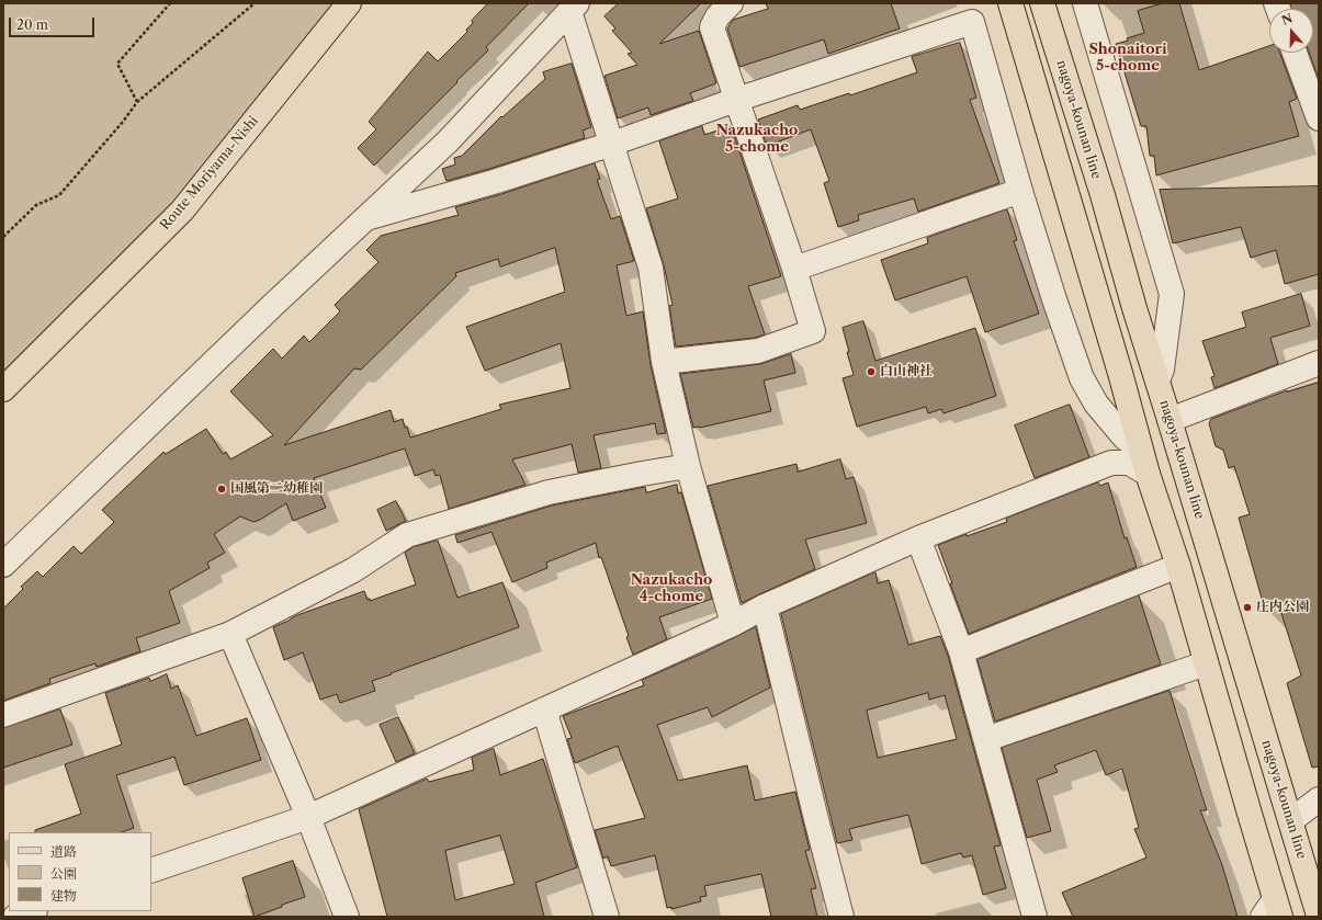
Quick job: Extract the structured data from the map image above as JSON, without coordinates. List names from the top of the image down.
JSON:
{
  "streets": {
    "main road": ["nagoya-kounan line", "Route Moriyama-Nishi"]
  },
  "districts": ["Shonaitori 5-chome", "Nazukacho 5-chome", "Nazukacho 4-chome"],
  "places": ["白山神社", "国風第二幼稚園", "庄内公園"],
  "legend": ["道路", "公園", "建物"],
  "scale_bar": "20 m",
  "north": "top"
}
